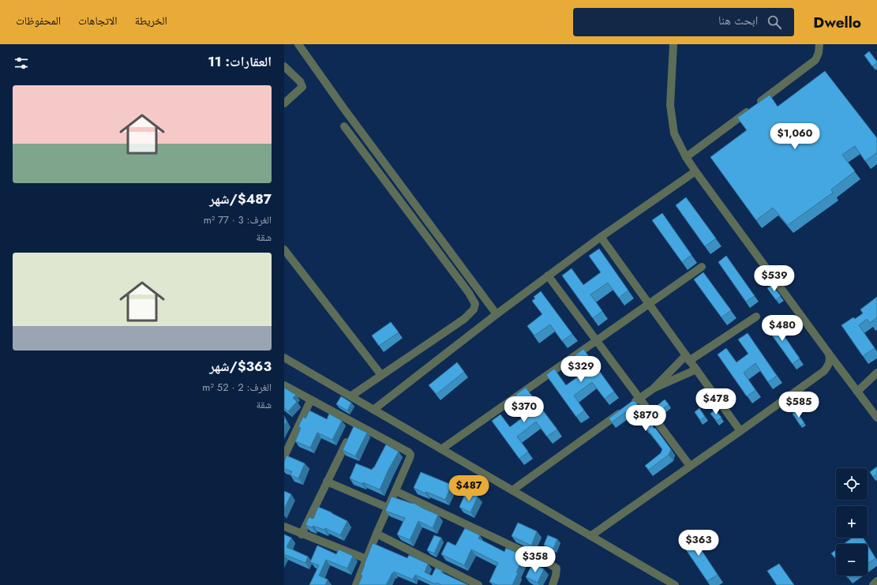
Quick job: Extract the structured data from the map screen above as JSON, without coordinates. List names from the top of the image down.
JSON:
{
  "page": {
    "header": "Dwello",
    "search": "ابحث هنا",
    "nav": ["الخريطة", "الاتجاهات", "المحفوظات"],
    "heading": "العقارات: 11",
    "list": [
      {
        "name": "$487/شهر",
        "note": "الغرف: 3 · 77 m² · شقة"
      },
      {
        "name": "$363/شهر",
        "note": "الغرف: 2 · 52 m² · شقة"
      }
    ],
    "price": [
      "$1,060",
      "$539",
      "$480",
      "$329",
      "$478",
      "$585",
      "$370",
      "$870",
      "$487",
      "$363",
      "$358"
    ],
    "map_buttons": ["+", "−"]
  }
}
